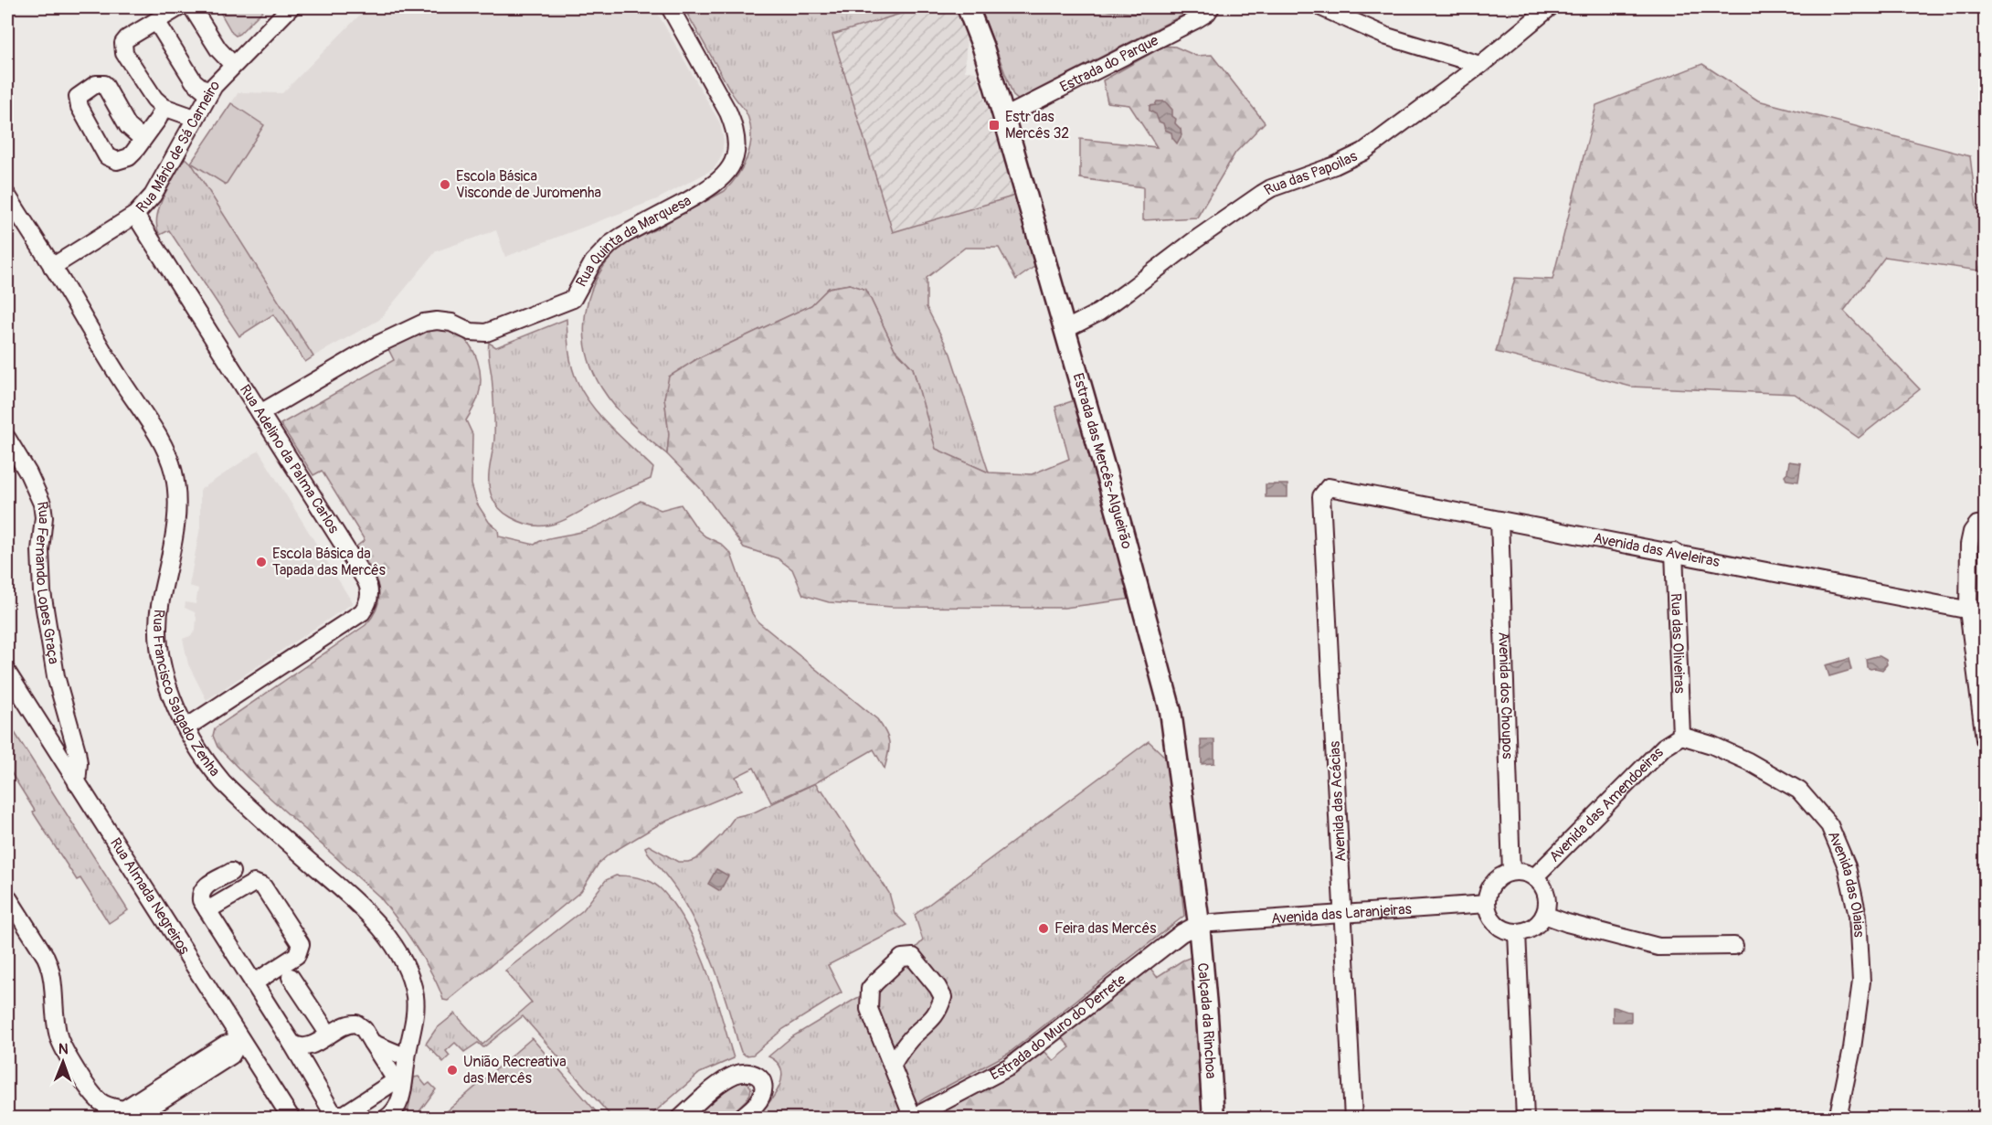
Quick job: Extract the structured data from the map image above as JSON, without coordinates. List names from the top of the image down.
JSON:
{
  "streets": {
    "street": [
      "Estrada do Parque",
      "Rua Mário de Sá Carneiro",
      "Rua das Papoilas",
      "Rua Quinta da Marquesa",
      "Rua Adelino da Palma Carlos",
      "Estrada das Mercês-Algueirão",
      "Avenida das Aveleiras",
      "Rua Fernando Lopes Graça",
      "Rua das Oliveiras",
      "Rua Francisco Salgado Zenha",
      "Avenida dos Choupos",
      "Avenida das Acácias",
      "Avenida das Amendoeiras",
      "Avenida das Olaias",
      "Rua Almada Negreiros",
      "Avenida das Laranjeiras",
      "Calçada da Rinchoa",
      "Estrada do Muro do Derrete"
    ]
  },
  "crossings": [
    ["Estrada do Parque", "Estrada das Mercês-Algueirão"],
    ["Rua Mário de Sá Carneiro", "Rua Adelino da Palma Carlos"],
    ["Rua Mário de Sá Carneiro", "Rua Francisco Salgado Zenha"],
    ["Rua das Papoilas", "Estrada das Mercês-Algueirão"],
    ["Rua Quinta da Marquesa", "Rua Adelino da Palma Carlos"],
    ["Rua Adelino da Palma Carlos", "Rua Francisco Salgado Zenha"],
    ["Estrada das Mercês-Algueirão", "Avenida das Laranjeiras"],
    ["Estrada das Mercês-Algueirão", "Calçada da Rinchoa"],
    ["Estrada das Mercês-Algueirão", "Estrada do Muro do Derrete"],
    ["Avenida das Aveleiras", "Rua das Oliveiras"],
    ["Avenida das Aveleiras", "Avenida dos Choupos"],
    ["Avenida das Aveleiras", "Avenida das Acácias"],
    ["Rua Fernando Lopes Graça", "Rua Almada Negreiros"],
    ["Rua das Oliveiras", "Avenida das Amendoeiras"],
    ["Rua das Oliveiras", "Avenida das Olaias"],
    ["Avenida dos Choupos", "Avenida das Amendoeiras"],
    ["Avenida dos Choupos", "Avenida das Laranjeiras"],
    ["Avenida das Acácias", "Avenida das Laranjeiras"],
    ["Avenida das Amendoeiras", "Avenida das Olaias"],
    ["Avenida das Amendoeiras", "Avenida das Laranjeiras"],
    ["Avenida das Laranjeiras", "Calçada da Rinchoa"],
    ["Avenida das Laranjeiras", "Estrada do Muro do Derrete"],
    ["Calçada da Rinchoa", "Estrada do Muro do Derrete"]
  ],
  "places": {
    "transit": ["Estr das Mercês 32"],
    "other": [
      "Escola Básica Visconde de Juromenha",
      "Escola Básica da Tapada das Mercês",
      "Feira das Mercês",
      "União Recreativa das Mercês"
    ]
  },
  "north": "top"
}
